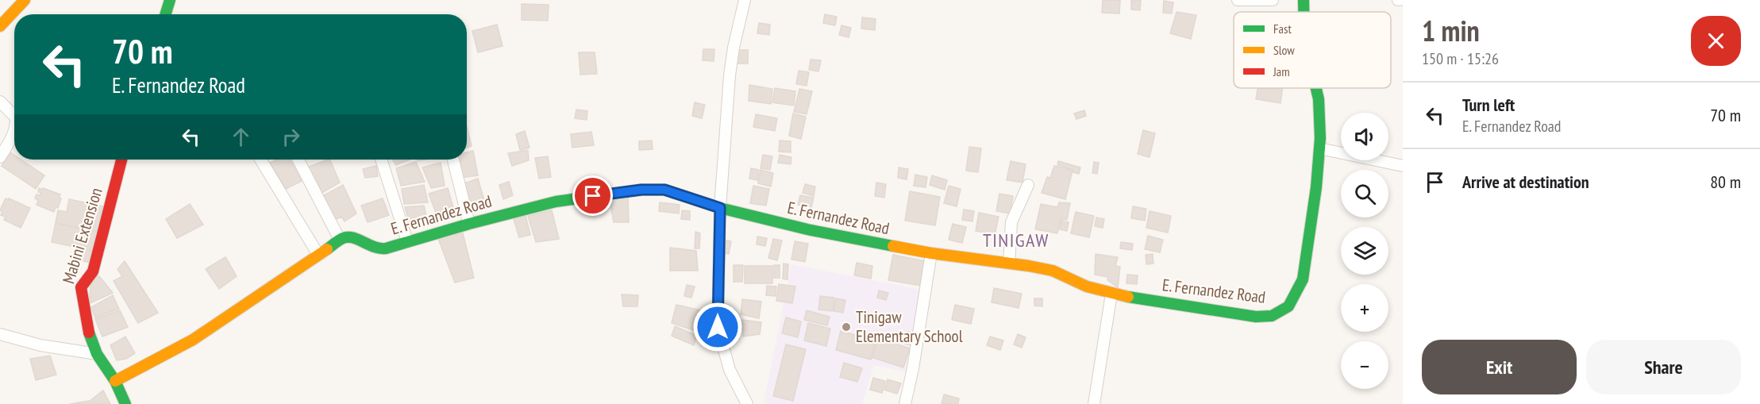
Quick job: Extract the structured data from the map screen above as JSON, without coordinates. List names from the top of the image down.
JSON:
{
  "streets": {
    "street": ["E. Fernandez Road", "Mabini Extension"]
  },
  "districts": ["TINIGAW"],
  "places": ["Tinigaw Elementary School"],
  "legend": ["Fast", "Slow", "Jam"],
  "page": {
    "heading": ["1 min", "150 m · 15:26"],
    "turn": ["70 m", "E. Fernandez Road"],
    "list": [
      {
        "name": "Turn left",
        "note": "E. Fernandez Road",
        "value": "70 m"
      },
      {
        "name": "Arrive at destination",
        "value": "80 m"
      }
    ],
    "map_buttons": ["+", "−"],
    "buttons": ["Exit", "Share"]
  }
}
